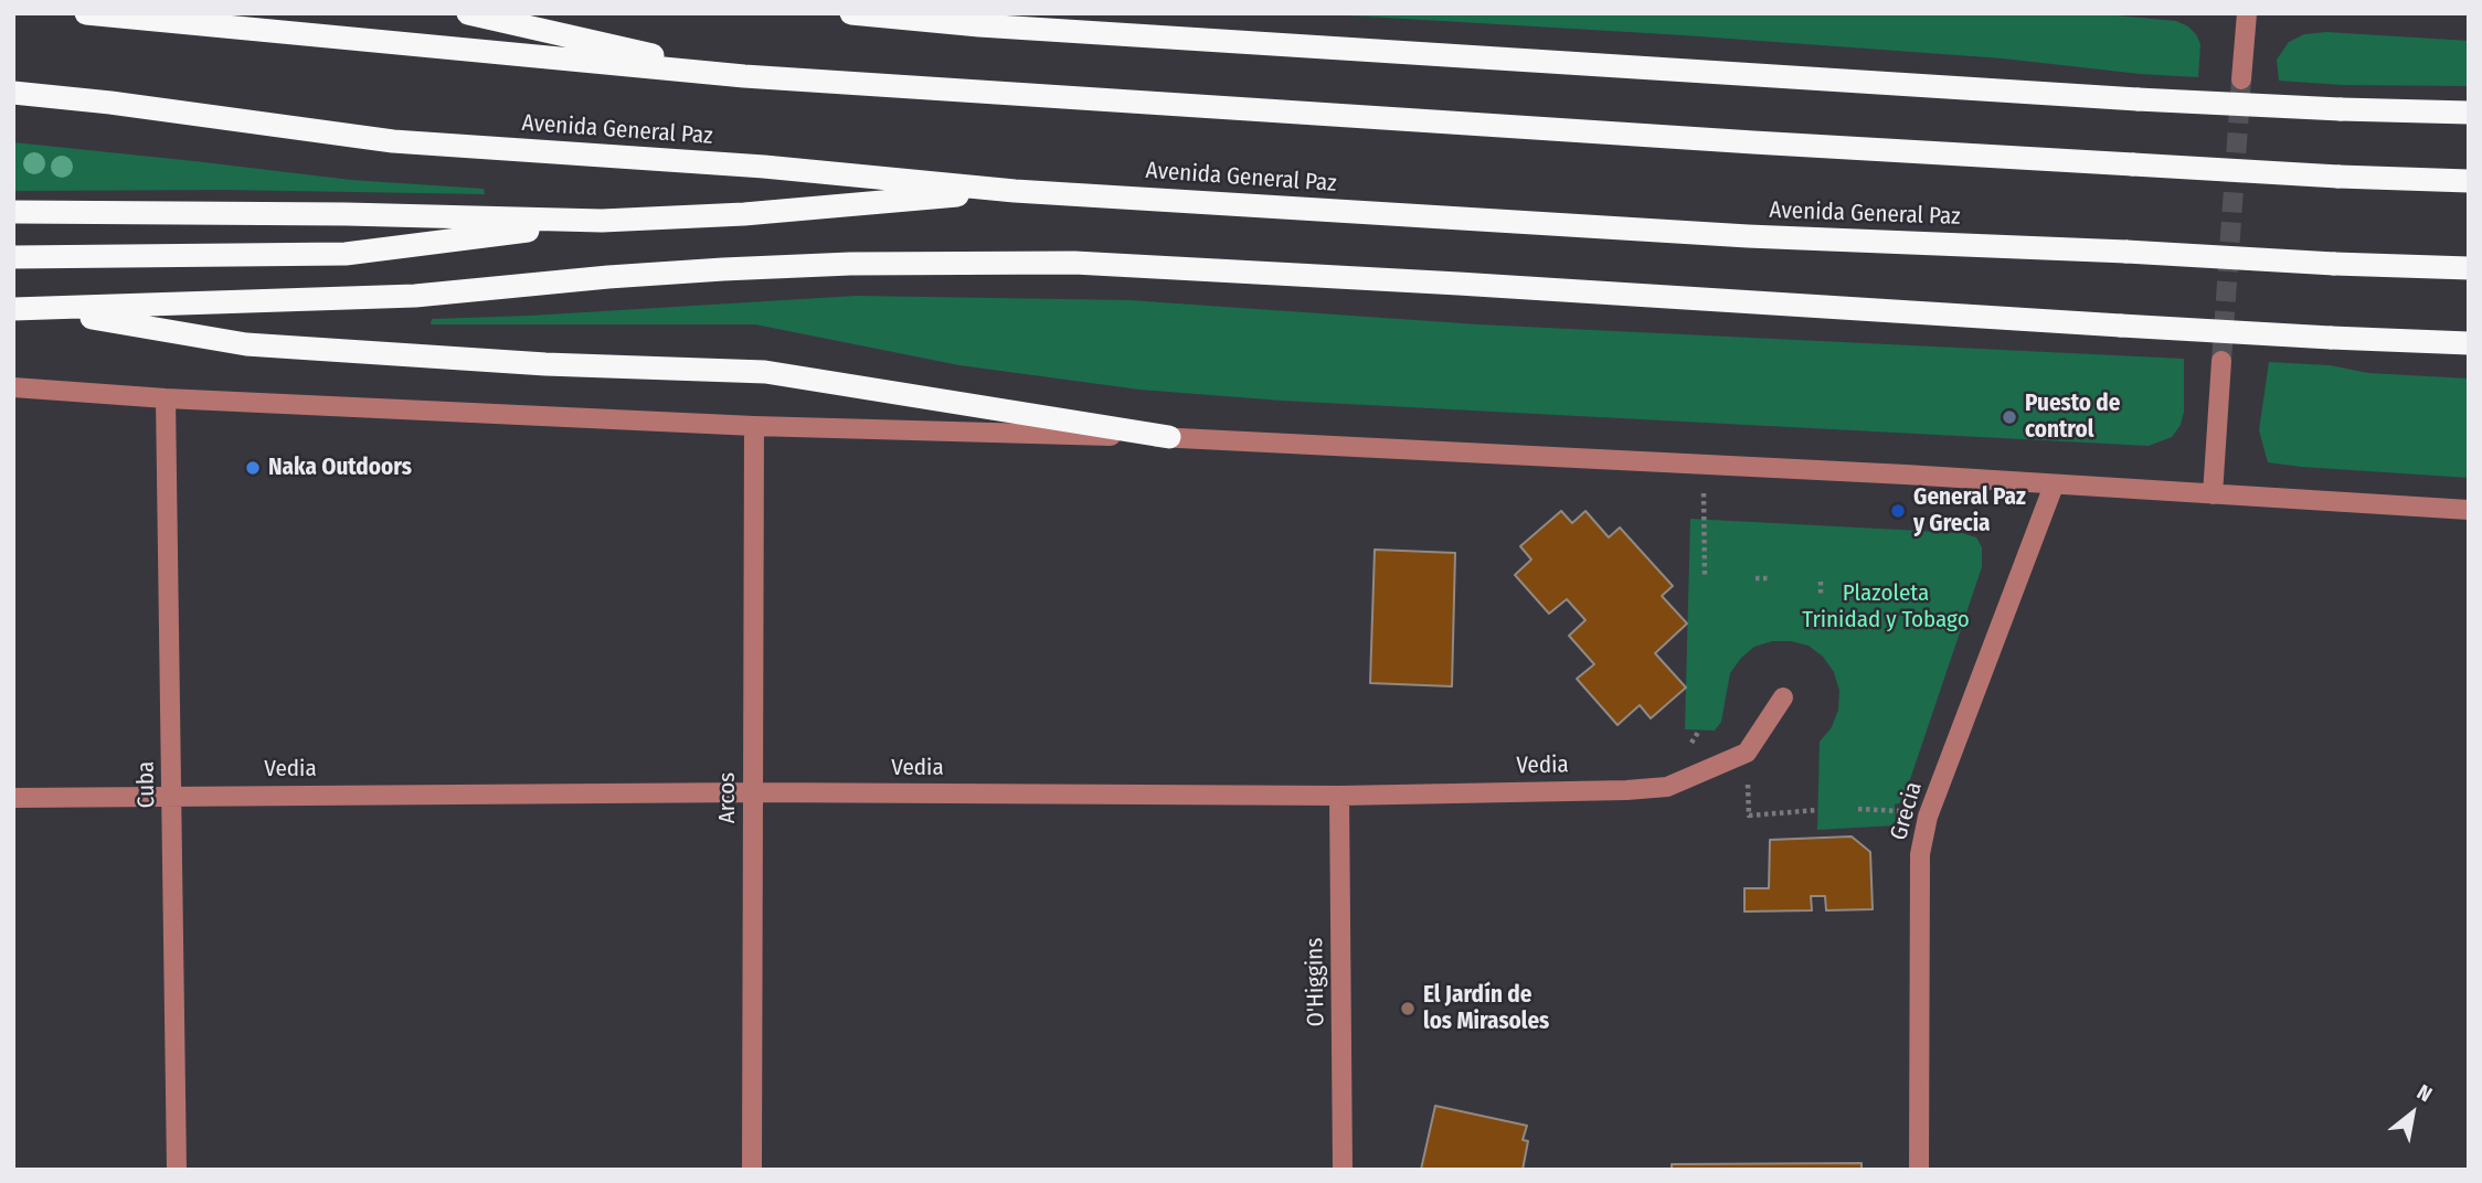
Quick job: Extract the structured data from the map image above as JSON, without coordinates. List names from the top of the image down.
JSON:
{
  "streets": {
    "highway": ["Avenida General Paz"],
    "street": [
      "Vedia",
      "Cuba",
      "Arcos",
      "Grecia",
      "O'Higgins"
    ]
  },
  "crossings": [
    ["Vedia", "Cuba"],
    ["Vedia", "Arcos"],
    ["Vedia", "O'Higgins"]
  ],
  "parks": ["Plazoleta Trinidad y Tobago"],
  "places": [
    "Puesto de control",
    "Naka Outdoors",
    "General Paz y Grecia",
    "El Jardín de los Mirasoles"
  ],
  "north": "top right"
}
